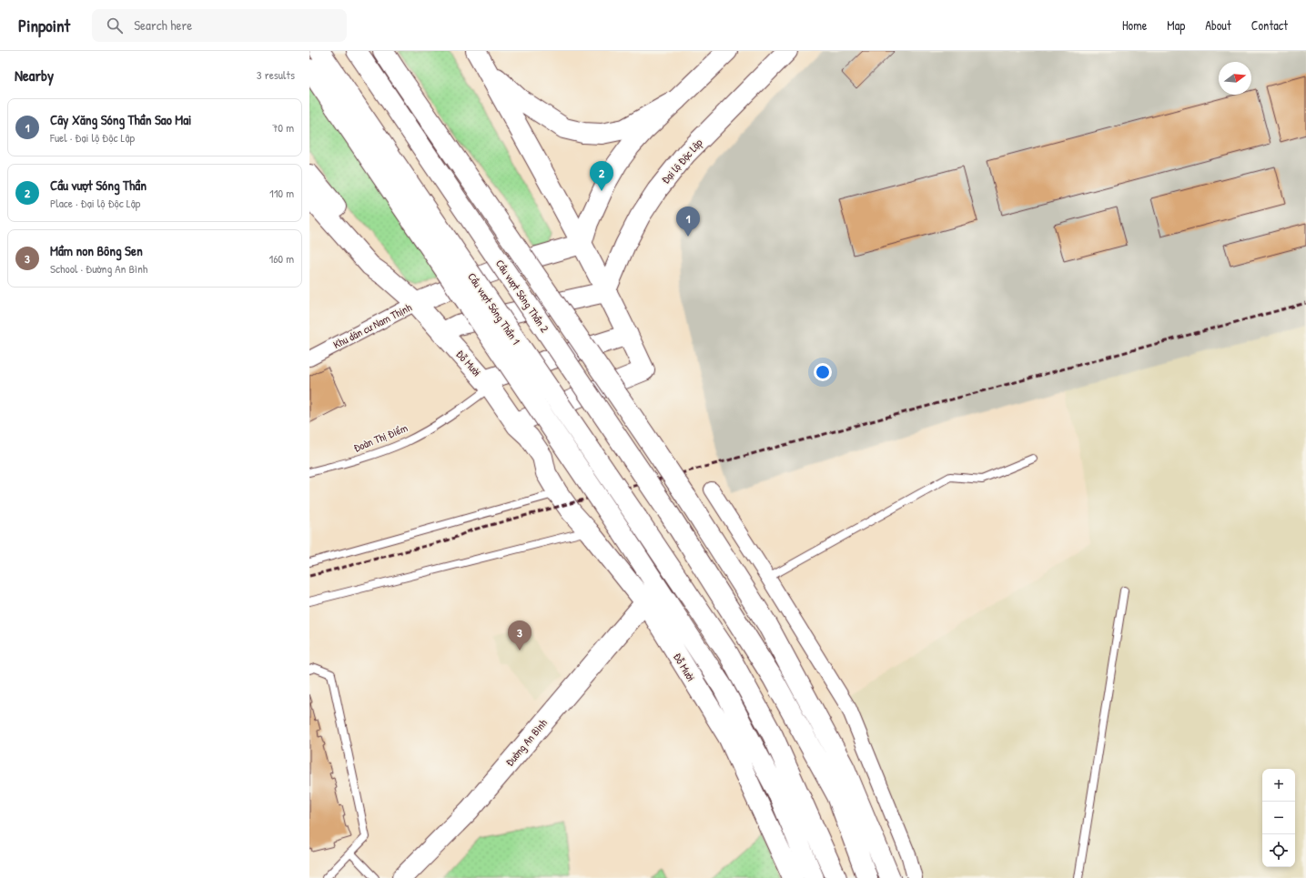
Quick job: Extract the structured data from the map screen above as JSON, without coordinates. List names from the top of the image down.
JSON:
{
  "streets": {
    "main road": [
      "Đại lộ Độc Lập",
      "Cầu vượt Sóng Thần 2",
      "Cầu vượt Sóng Thần 1",
      "Đỗ Mười",
      "Đường An Bình"
    ],
    "street": ["Khu dân cư Nam Thịnh"],
    "lane": ["Đoàn Thị Điểm"]
  },
  "crossings": [
    ["Cầu vượt Sóng Thần 1", "Đỗ Mười"],
    ["Khu dân cư Nam Thịnh", "Đỗ Mười"],
    ["Đỗ Mười", "Đoàn Thị Điểm"],
    ["Đỗ Mười", "Đường An Bình"]
  ],
  "north": "right",
  "page": {
    "header": "Pinpoint",
    "search": "Search here",
    "nav": [
      "Home",
      "Map",
      "About",
      "Contact"
    ],
    "heading": ["Nearby", "3 results"],
    "list": [
      {
        "mark": "1",
        "name": "Cây Xăng Sóng Thần Sao Mai",
        "note": "Fuel · Đại lộ Độc Lập",
        "value": "70 m"
      },
      {
        "mark": "2",
        "name": "Cầu vượt Sóng Thần",
        "note": "Place · Đại lộ Độc Lập",
        "value": "110 m"
      },
      {
        "mark": "3",
        "name": "Mầm non Bông Sen",
        "note": "School · Đường An Bình",
        "value": "160 m"
      }
    ],
    "pins": ["2", "1", "3"],
    "map_buttons": ["+", "−"]
  }
}
